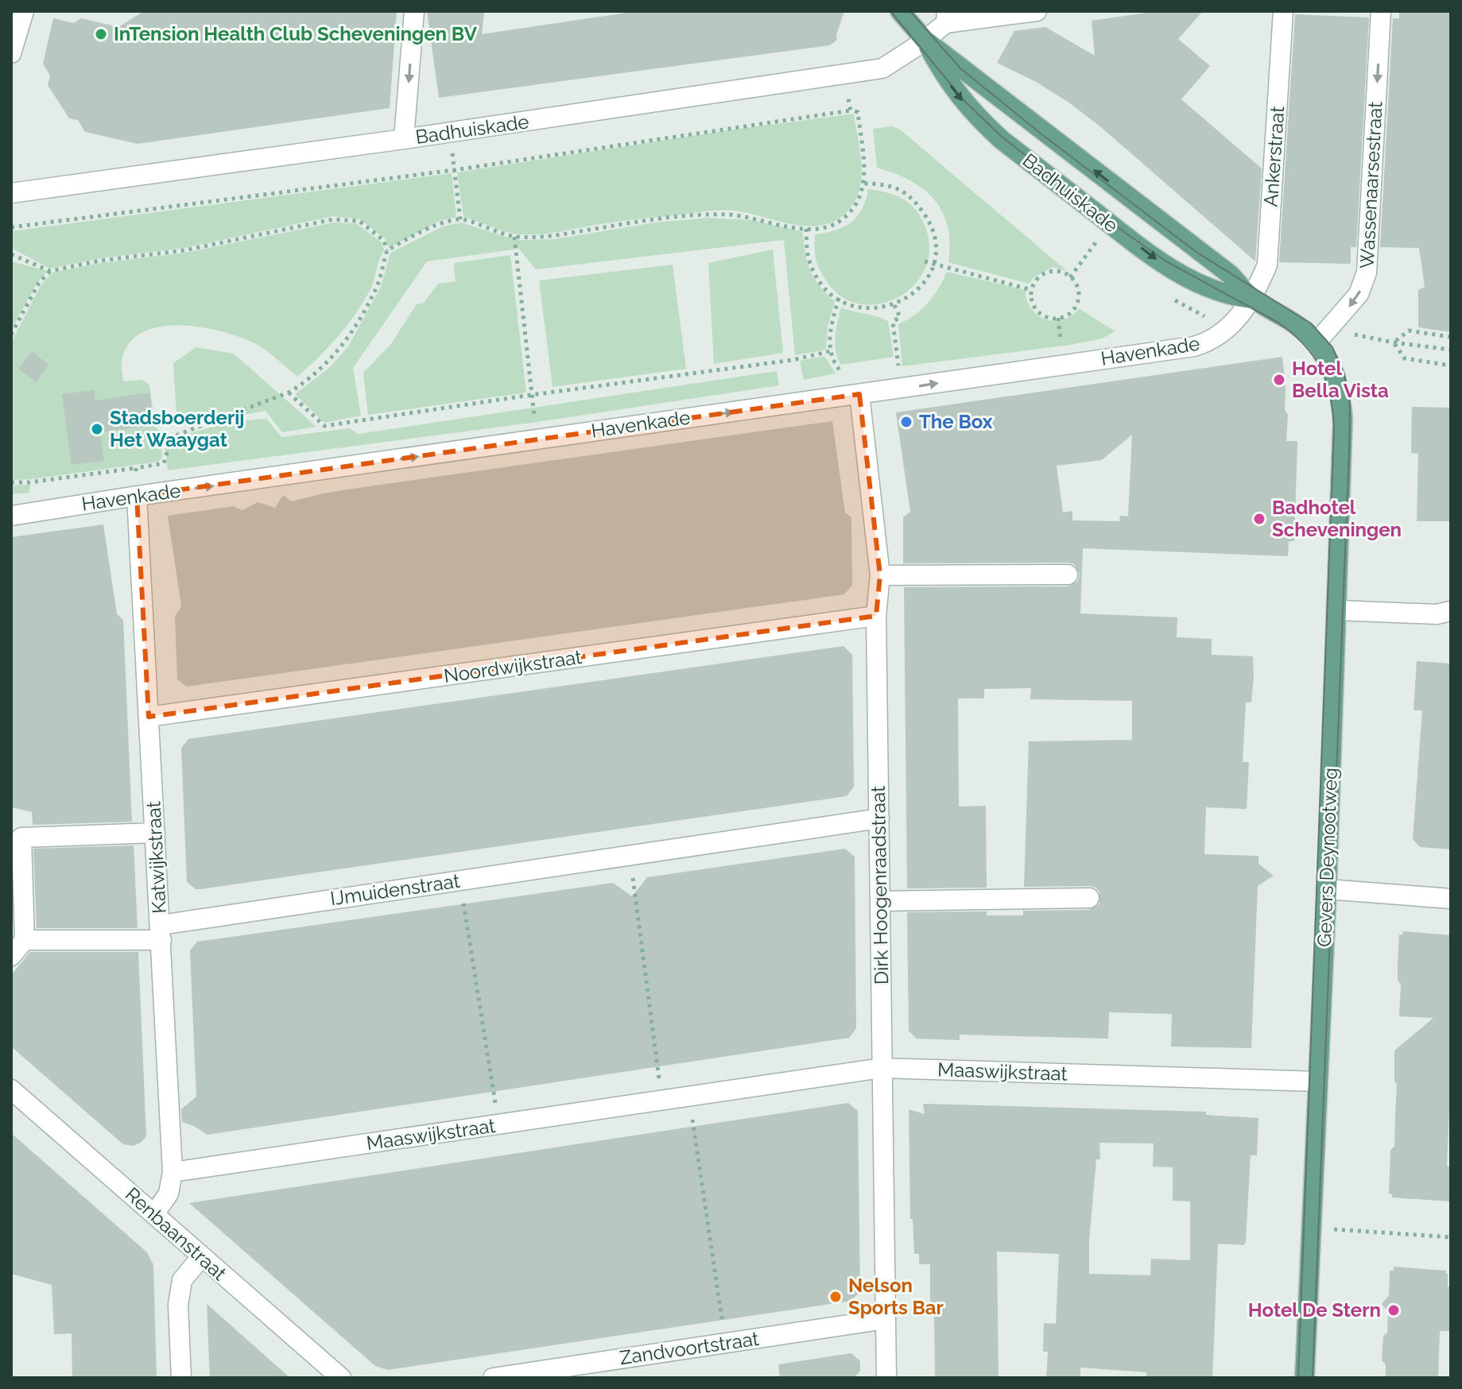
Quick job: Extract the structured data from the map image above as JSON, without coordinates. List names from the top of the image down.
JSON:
{
  "streets": {
    "main road": ["Badhuiskade", "Gevers Deynootweg"],
    "street": [
      "Ankerstraat",
      "Wassenaarsestraat",
      "Havenkade",
      "Noordwijkstraat",
      "Katwijkstraat",
      "Dirk Hoogenraadstraat",
      "IJmuidenstraat",
      "Maaswijkstraat",
      "Renbaanstraat",
      "Zandvoortstraat"
    ]
  },
  "crossings": [
    ["Badhuiskade", "Ankerstraat"],
    ["Badhuiskade", "Wassenaarsestraat"],
    ["Badhuiskade", "Havenkade"],
    ["Badhuiskade", "Gevers Deynootweg"],
    ["Ankerstraat", "Havenkade"],
    ["Wassenaarsestraat", "Gevers Deynootweg"],
    ["Havenkade", "Katwijkstraat"],
    ["Havenkade", "Dirk Hoogenraadstraat"],
    ["Noordwijkstraat", "Katwijkstraat"],
    ["Noordwijkstraat", "Dirk Hoogenraadstraat"],
    ["Katwijkstraat", "IJmuidenstraat"],
    ["Katwijkstraat", "Maaswijkstraat"],
    ["Katwijkstraat", "Renbaanstraat"],
    ["Gevers Deynootweg", "Maaswijkstraat"],
    ["Dirk Hoogenraadstraat", "IJmuidenstraat"],
    ["Dirk Hoogenraadstraat", "Maaswijkstraat"],
    ["Dirk Hoogenraadstraat", "Zandvoortstraat"],
    ["IJmuidenstraat", "Maaswijkstraat"]
  ],
  "one_way": ["Wassenaarsestraat", "Havenkade"],
  "places": [
    "InTension Health Club Scheveningen BV",
    "Hotel Bella Vista",
    "The Box",
    "Stadsboerderij Het Waaygat",
    "Badhotel Scheveningen",
    "Nelson Sports Bar",
    "Hotel De Stern"
  ]
}
